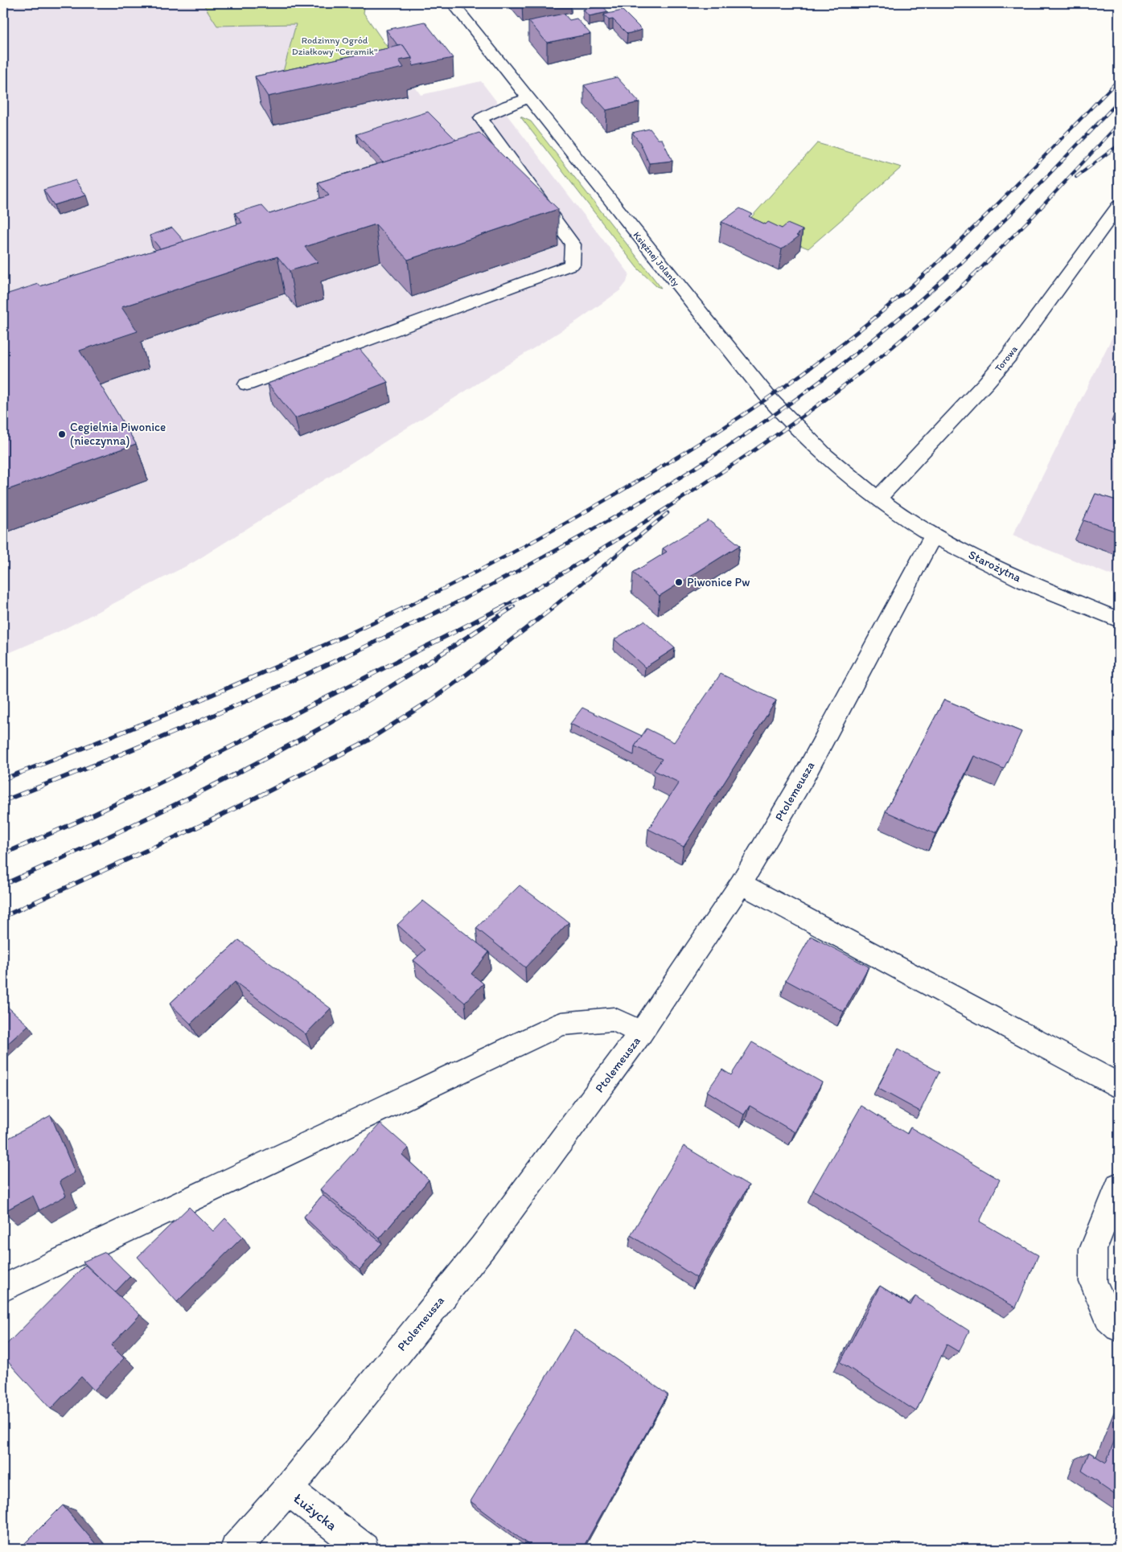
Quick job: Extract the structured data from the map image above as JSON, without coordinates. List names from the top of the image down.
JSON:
{
  "streets": {
    "street": [
      "Księżnej Jolanty",
      "Torowa",
      "Starożytna",
      "Ptolemeusza",
      "Łużycka"
    ]
  },
  "crossings": [
    ["Księżnej Jolanty", "Torowa"],
    ["Księżnej Jolanty", "Starożytna"],
    ["Torowa", "Starożytna"],
    ["Starożytna", "Ptolemeusza"],
    ["Ptolemeusza", "Łużycka"]
  ],
  "parks": ["Rodzinny Ogród Działkowy \"Ceramik\""],
  "places": ["Cegielnia Piwonice (nieczynna)", "Piwonice Pw"]
}
